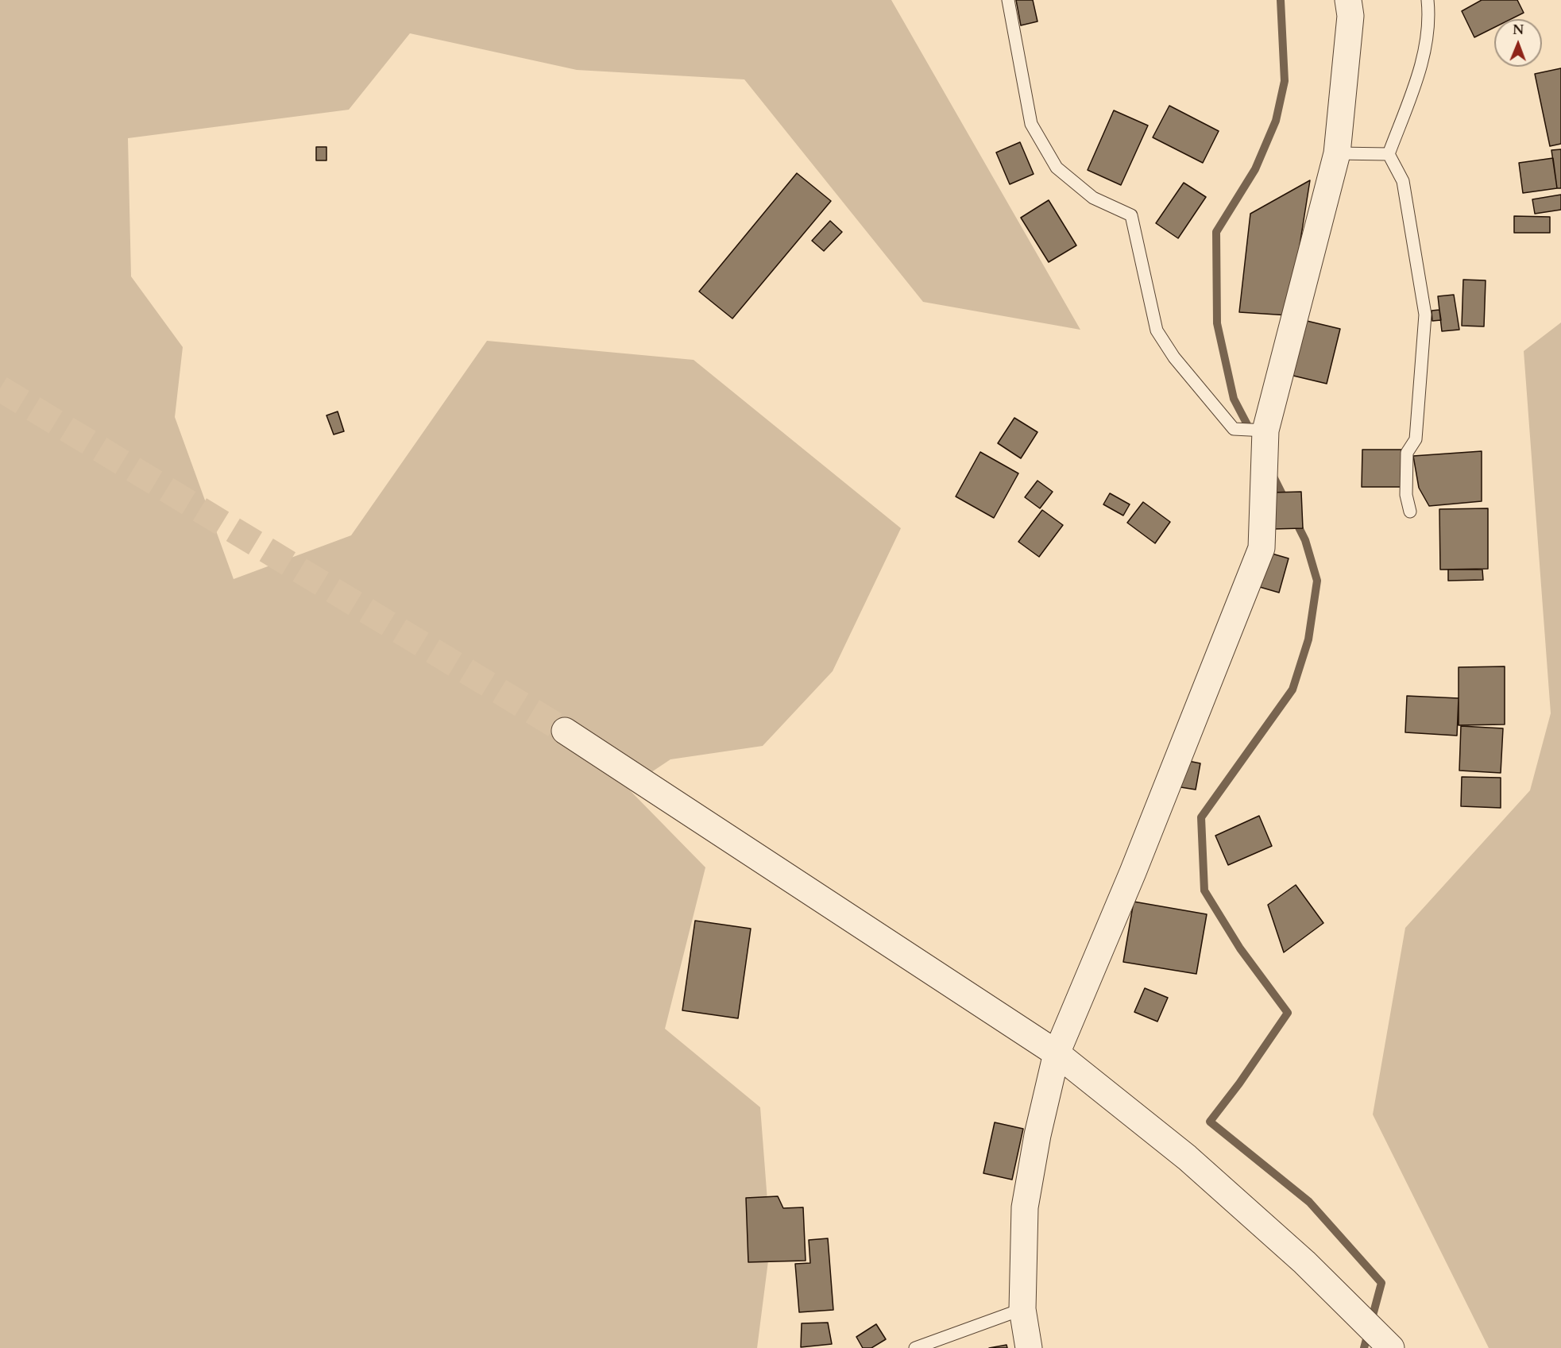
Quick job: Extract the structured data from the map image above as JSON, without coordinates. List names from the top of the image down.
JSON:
{
  "north": "top"
}
